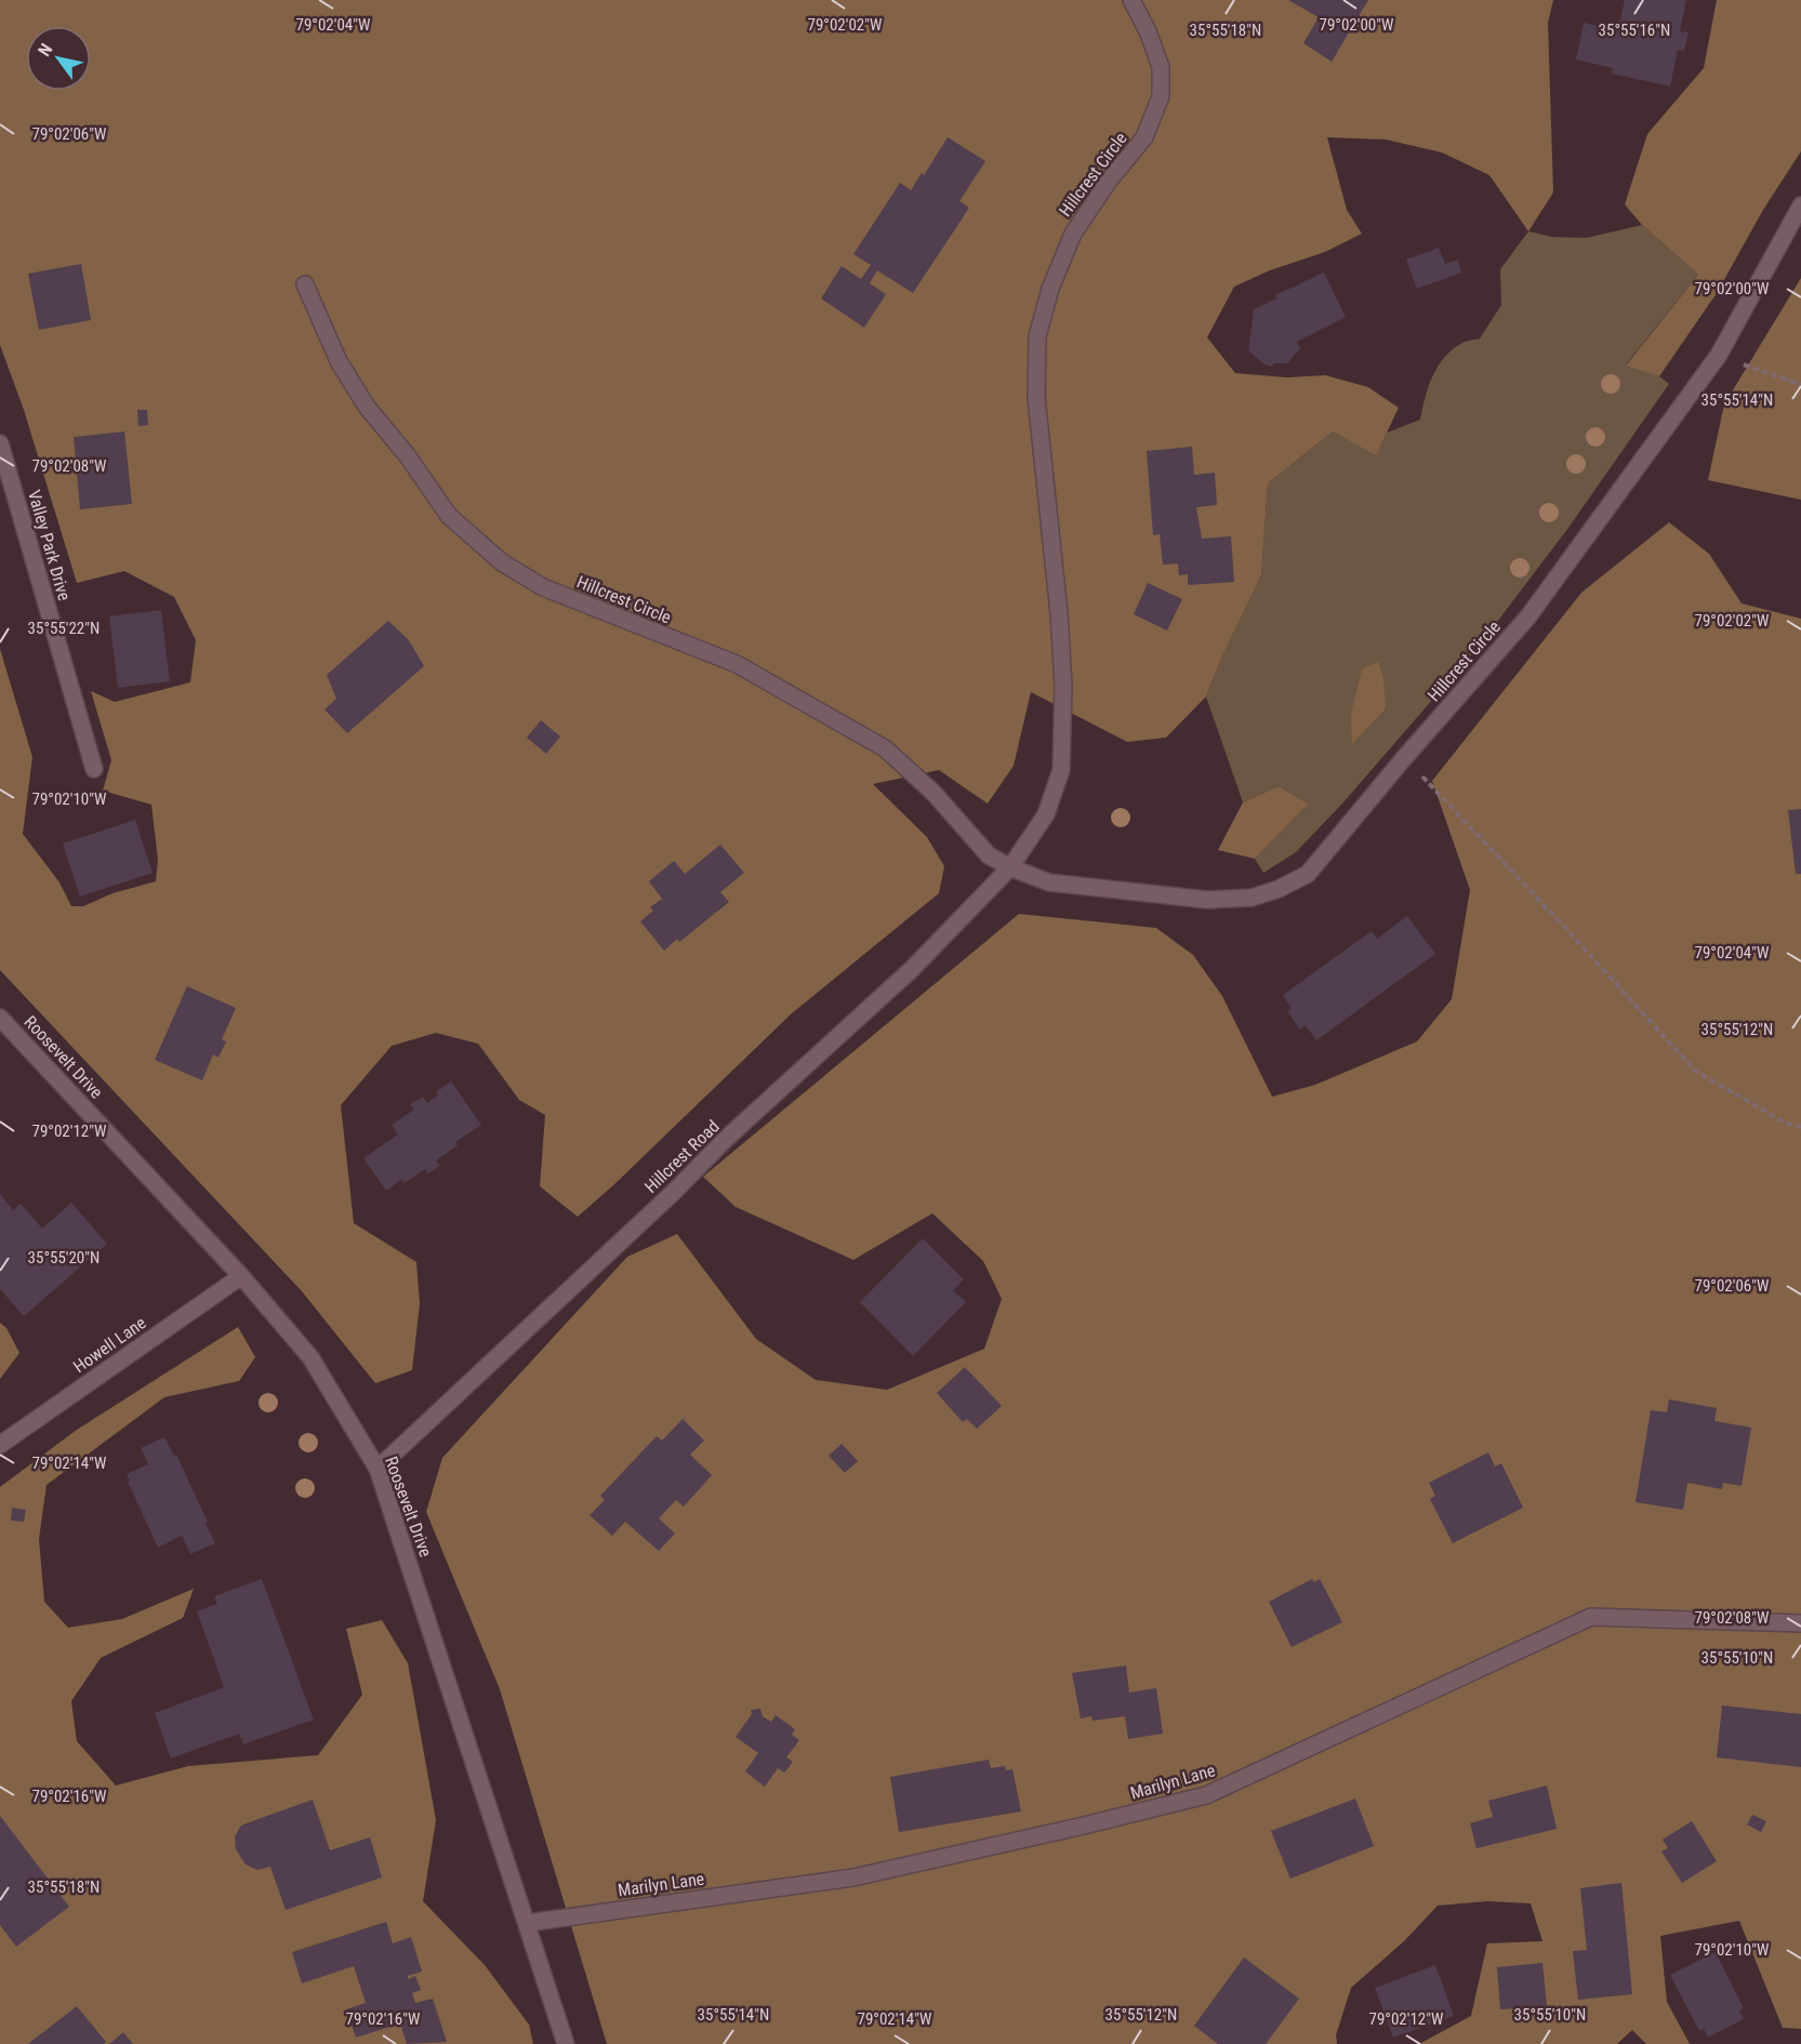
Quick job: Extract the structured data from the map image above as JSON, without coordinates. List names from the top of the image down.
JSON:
{
  "streets": {
    "street": [
      "Hillcrest Circle",
      "Valley Park Drive",
      "Roosevelt Drive",
      "Hillcrest Road",
      "Howell Lane",
      "Marilyn Lane"
    ]
  },
  "crossings": [
    ["Hillcrest Circle", "Hillcrest Road"],
    ["Roosevelt Drive", "Hillcrest Road"],
    ["Roosevelt Drive", "Howell Lane"],
    ["Roosevelt Drive", "Marilyn Lane"]
  ],
  "north": "top left",
  "coordinates": [
    "79°02'04\"W",
    "79°02'02\"W",
    "79°02'00\"W",
    "35°55'18\"N",
    "35°55'16\"N",
    "79°02'06\"W",
    "35°55'14\"N",
    "79°02'08\"W",
    "35°55'22\"N",
    "79°02'10\"W",
    "35°55'12\"N",
    "79°02'12\"W",
    "35°55'20\"N",
    "79°02'14\"W",
    "35°55'10\"N",
    "79°02'16\"W"
  ]
}
